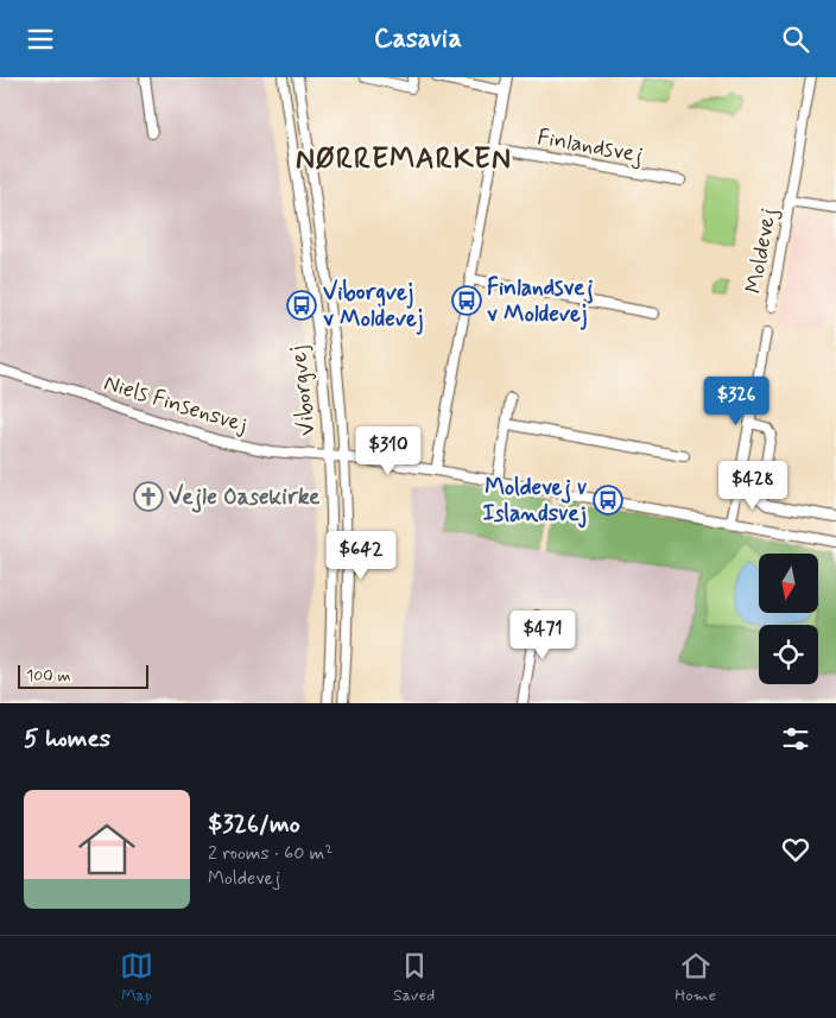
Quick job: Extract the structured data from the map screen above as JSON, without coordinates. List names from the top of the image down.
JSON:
{
  "streets": {
    "street": [
      "Finlandsvej",
      "Moldevej",
      "Viborgvej",
      "Niels Finsensvej"
    ]
  },
  "crossings": [
    ["Viborgvej", "Niels Finsensvej"]
  ],
  "districts": ["NØRREMARKEN"],
  "places": {
    "bus stop": ["Finlandsvej v Moldevej", "Viborgvej v Moldevej", "Moldevej v Islandsvej"],
    "church": ["Vejle Oasekirke"]
  },
  "scale_bar": "100 m",
  "north": "bottom",
  "page": {
    "header": "Casavia",
    "price": [
      "$326",
      "$310",
      "$428",
      "$642",
      "$471"
    ],
    "scale": "100 m",
    "heading": "5 homes",
    "list": [
      {
        "name": "$326/mo",
        "note": "2 rooms · 60 m² · Moldevej"
      }
    ],
    "tabs": ["Map", "Saved", "Home"]
  }
}
